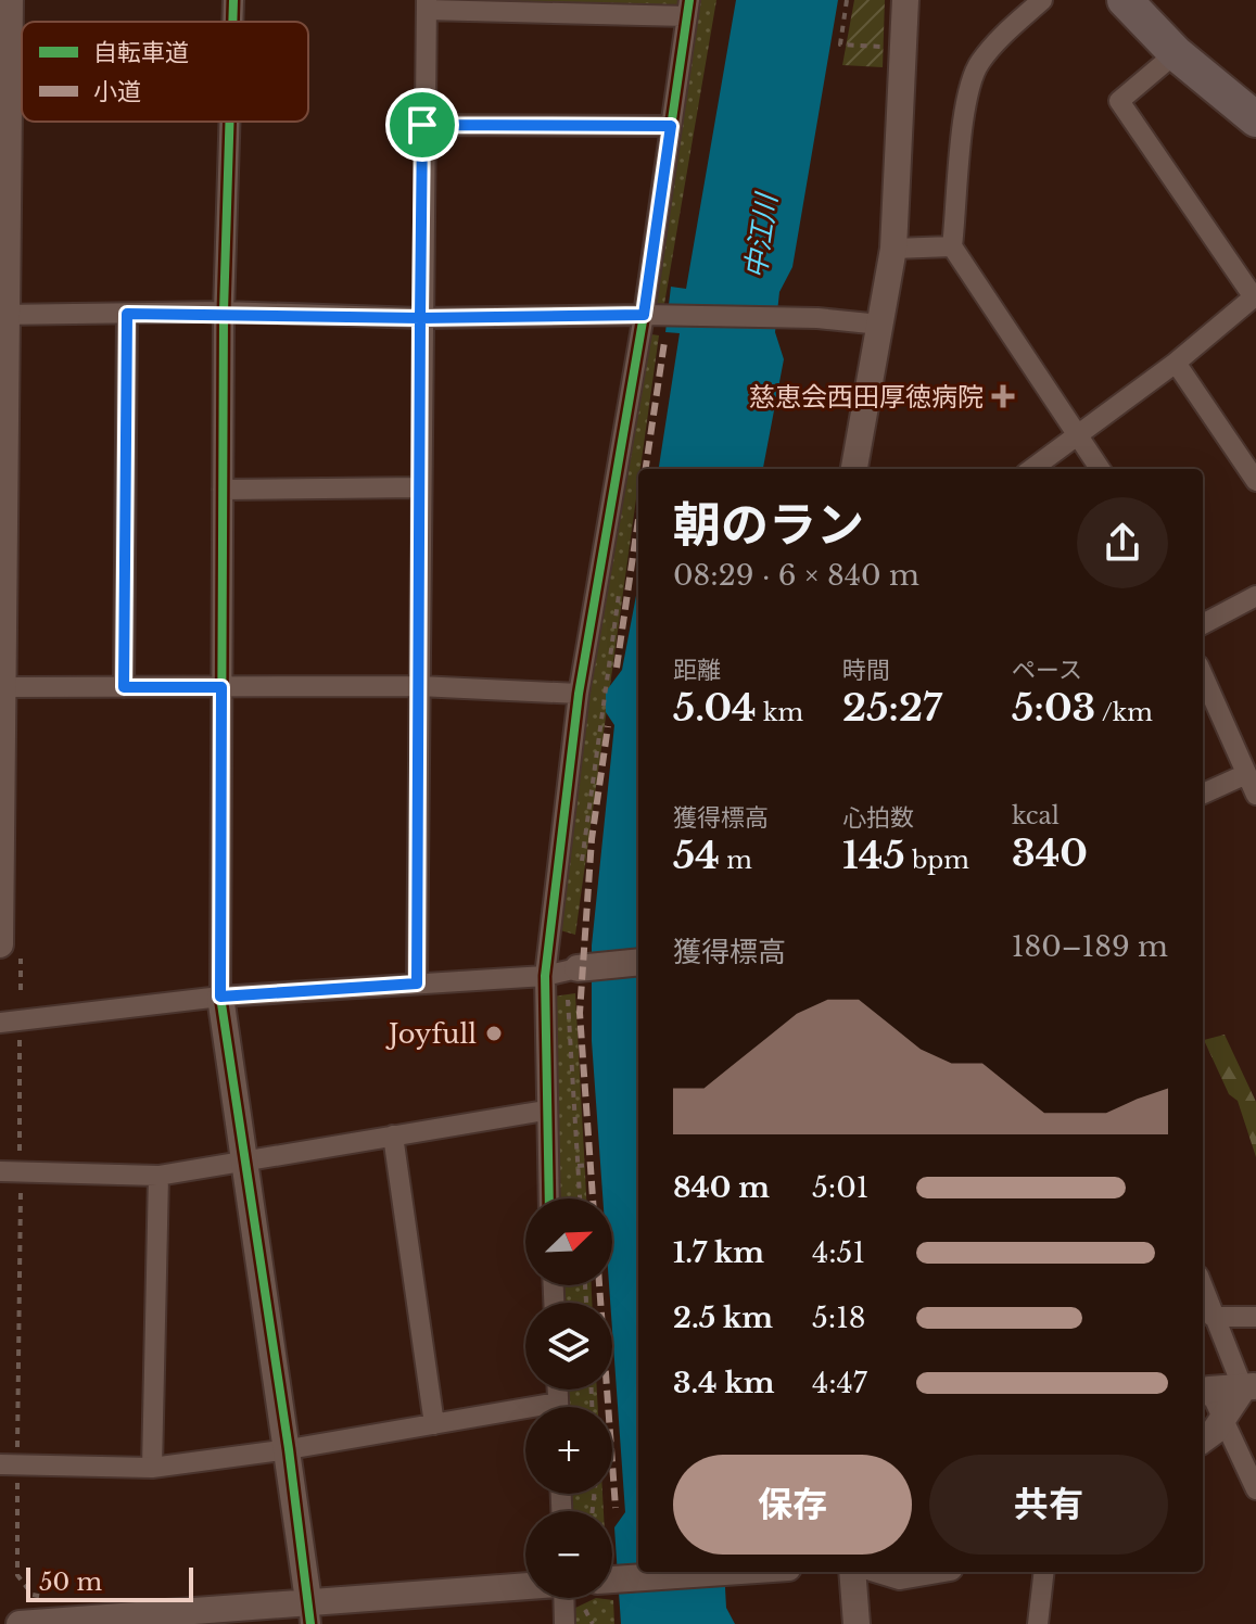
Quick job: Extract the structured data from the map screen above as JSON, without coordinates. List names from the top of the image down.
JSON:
{
  "water": ["中江川"],
  "places": {
    "health": ["慈恵会西田厚徳病院"],
    "other": ["Joyfull"]
  },
  "legend": ["自転車道", "小道"],
  "scale_bar": "50 m",
  "north": "top right",
  "page": {
    "heading": ["朝のラン", "08:29 · 6 × 840 m"],
    "stats": [
      ["距離", "5.04 km"],
      ["時間", "25:27"],
      ["ペース", "5:03 /km"],
      ["獲得標高", "54 m"],
      ["心拍数", "145 bpm"],
      ["kcal", "340"]
    ],
    "chart": ["獲得標高", "180–189 m"],
    "list": [
      {
        "name": "840 m",
        "note": "5:01"
      },
      {
        "name": "1.7 km",
        "note": "4:51"
      },
      {
        "name": "2.5 km",
        "note": "5:18"
      },
      {
        "name": "3.4 km",
        "note": "4:47"
      }
    ],
    "map_buttons": ["+", "−"],
    "buttons": ["保存", "共有"],
    "scale": "50 m"
  }
}
